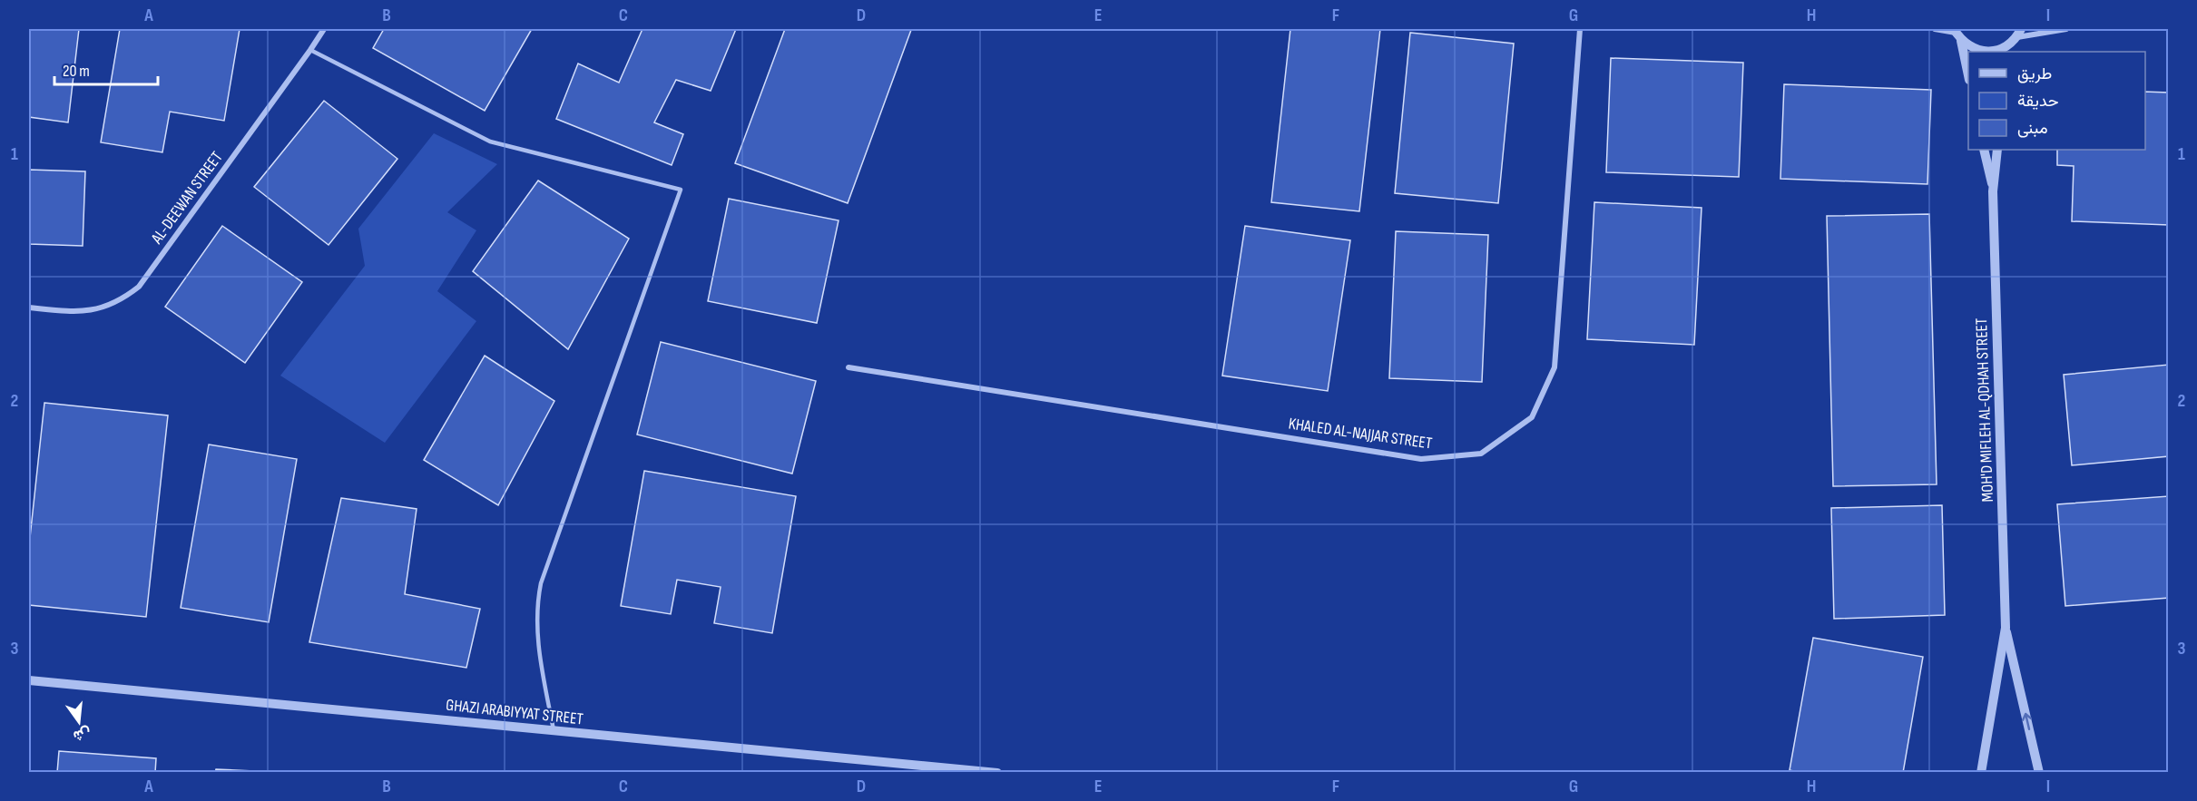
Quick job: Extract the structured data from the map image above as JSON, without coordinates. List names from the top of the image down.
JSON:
{
  "streets": {
    "street": [
      "AL-DEEWAN STREET",
      "MOH'D MIFLEH AL-QDHAH STREET",
      "KHALED AL-NAJJAR STREET",
      "GHAZI ARABIYYAT STREET"
    ]
  },
  "legend": ["طريق", "حديقة", "مبنى"],
  "scale_bar": "20 m",
  "north": "bottom",
  "grid": {
    "columns": [
      "A",
      "B",
      "C",
      "D",
      "E",
      "F",
      "G",
      "H",
      "I"
    ],
    "rows": ["1", "2", "3"]
  }
}
